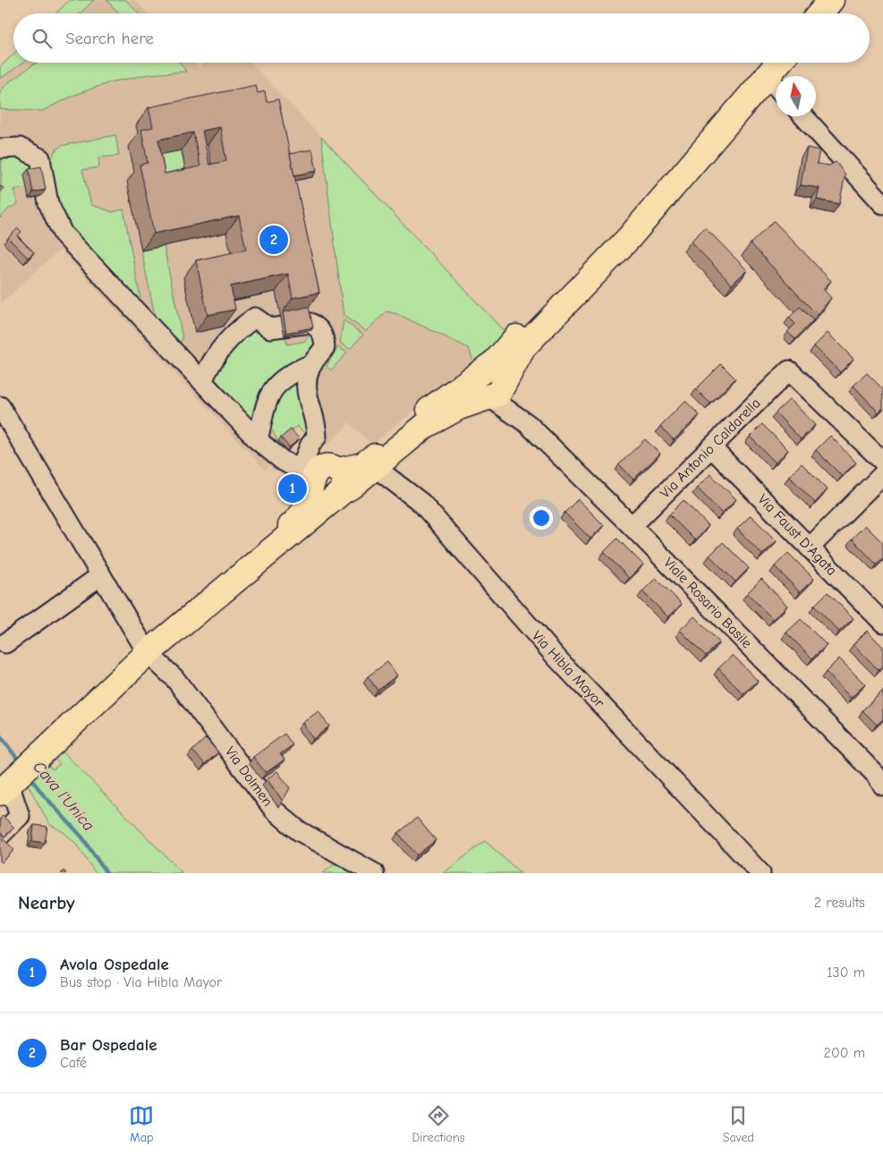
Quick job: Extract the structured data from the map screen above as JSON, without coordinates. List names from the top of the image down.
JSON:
{
  "streets": {
    "street": [
      "Via Antonio Caldarella",
      "Via Faust D'Agata",
      "Viale Rosario Basile",
      "Via Hibla Mayor",
      "Via Dolmen"
    ]
  },
  "crossings": [
    ["Via Antonio Caldarella", "Via Faust D'Agata"],
    ["Via Antonio Caldarella", "Viale Rosario Basile"]
  ],
  "water": ["Cava l'Unica"],
  "north": "top",
  "page": {
    "search": "Search here",
    "pins": ["2", "1"],
    "heading": ["Nearby", "2 results"],
    "list": [
      {
        "mark": "1",
        "name": "Avola Ospedale",
        "note": "Bus stop · Via Hibla Mayor",
        "value": "130 m"
      },
      {
        "mark": "2",
        "name": "Bar Ospedale",
        "note": "Café",
        "value": "200 m"
      }
    ],
    "nav": ["Map", "Directions", "Saved"]
  }
}
